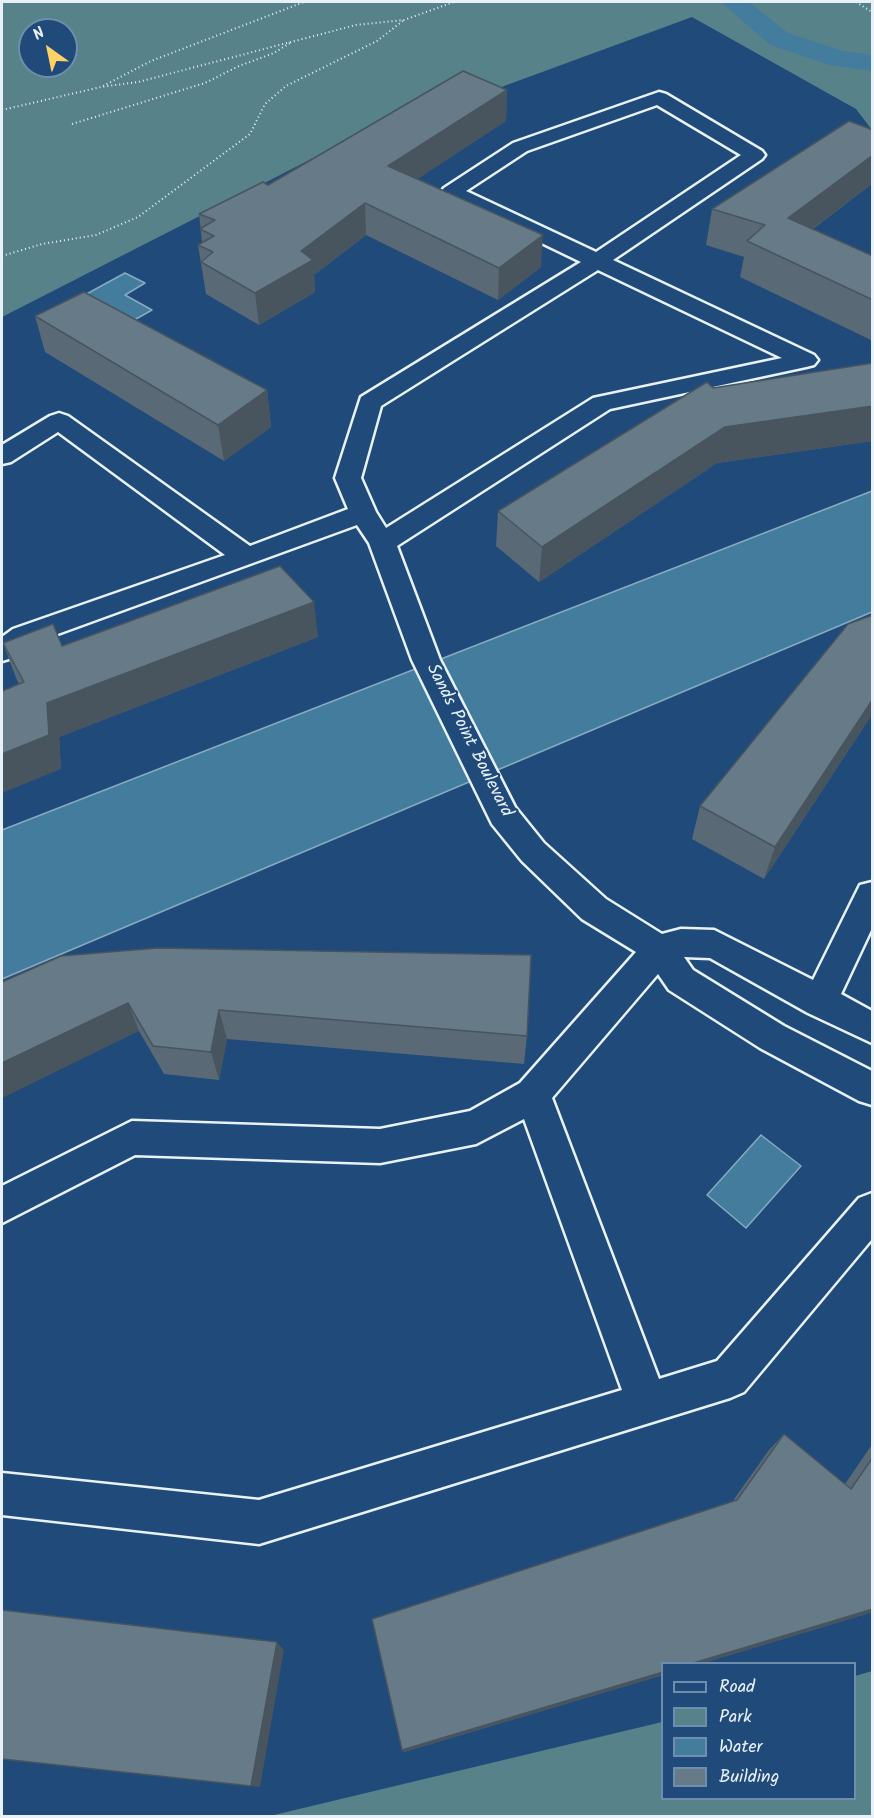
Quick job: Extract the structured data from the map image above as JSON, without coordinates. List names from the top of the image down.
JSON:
{
  "streets": {
    "lane": ["Sands Point Boulevard"]
  },
  "legend": [
    "Road",
    "Park",
    "Water",
    "Building"
  ],
  "north": "top left"
}
